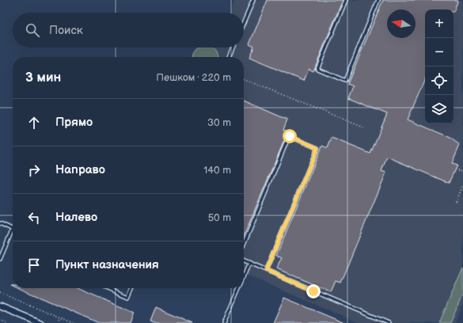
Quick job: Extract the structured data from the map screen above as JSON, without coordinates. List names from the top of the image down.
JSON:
{
  "north": "left",
  "page": {
    "map_buttons": ["+", "−"],
    "search": "Поиск",
    "heading": ["3 мин", "Пешком · 220 m"],
    "list": [
      ["Прямо", "30 m"],
      ["Направо", "140 m"],
      ["Налево", "50 m"],
      "Пункт назначения"
    ]
  }
}
